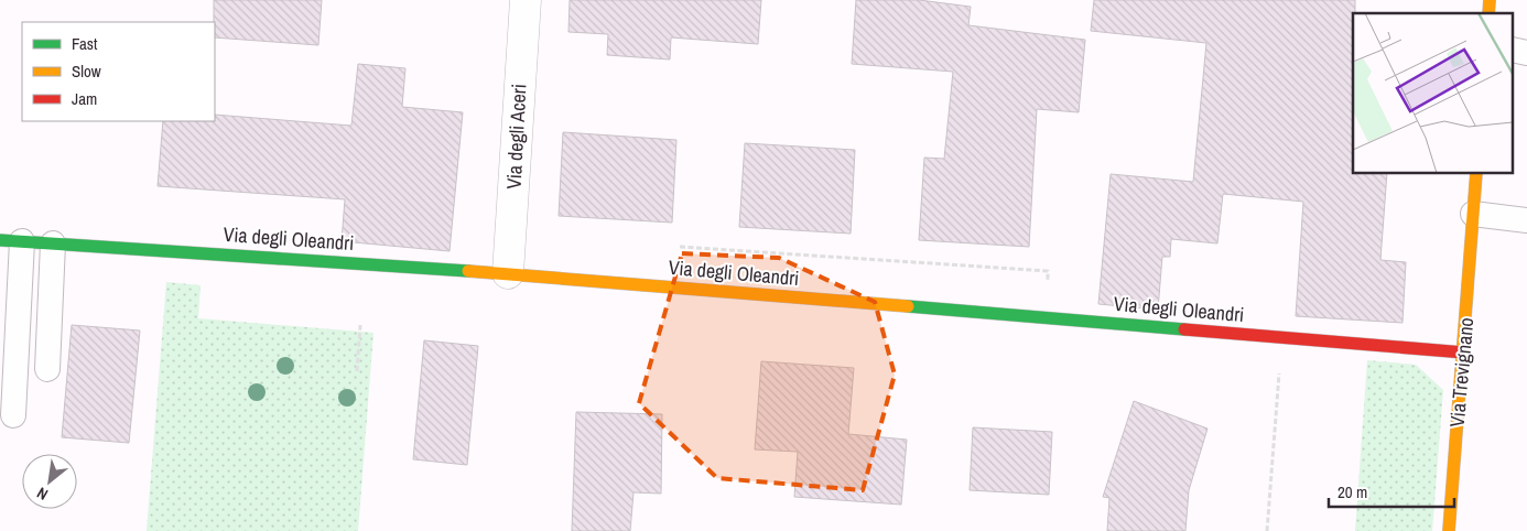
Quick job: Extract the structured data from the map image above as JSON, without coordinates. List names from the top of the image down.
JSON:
{
  "streets": {
    "street": ["Via degli Aceri", "Via degli Oleandri", "Via Trevignano"]
  },
  "crossings": [
    ["Via degli Aceri", "Via degli Oleandri"],
    ["Via degli Oleandri", "Via Trevignano"]
  ],
  "legend": ["Fast", "Slow", "Jam"],
  "scale_bar": "20 m",
  "north": "bottom left"
}
